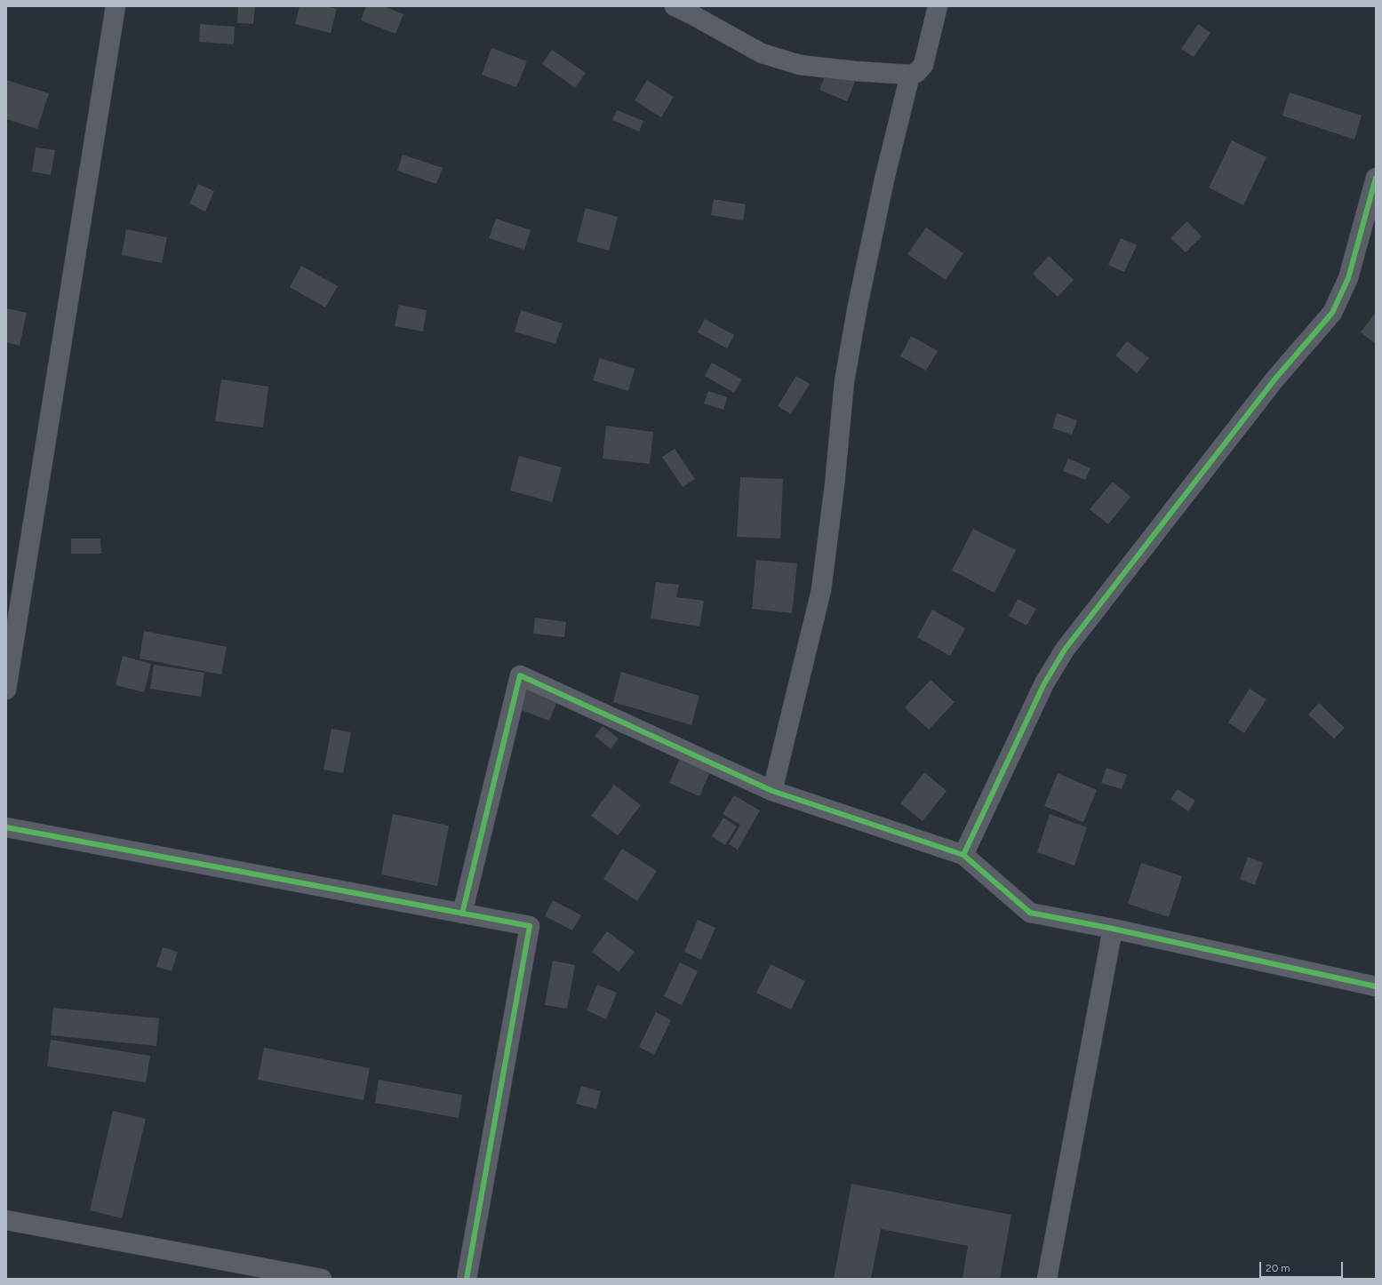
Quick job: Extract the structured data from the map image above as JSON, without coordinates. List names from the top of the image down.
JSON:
{
  "scale_bar": "20 m"
}
